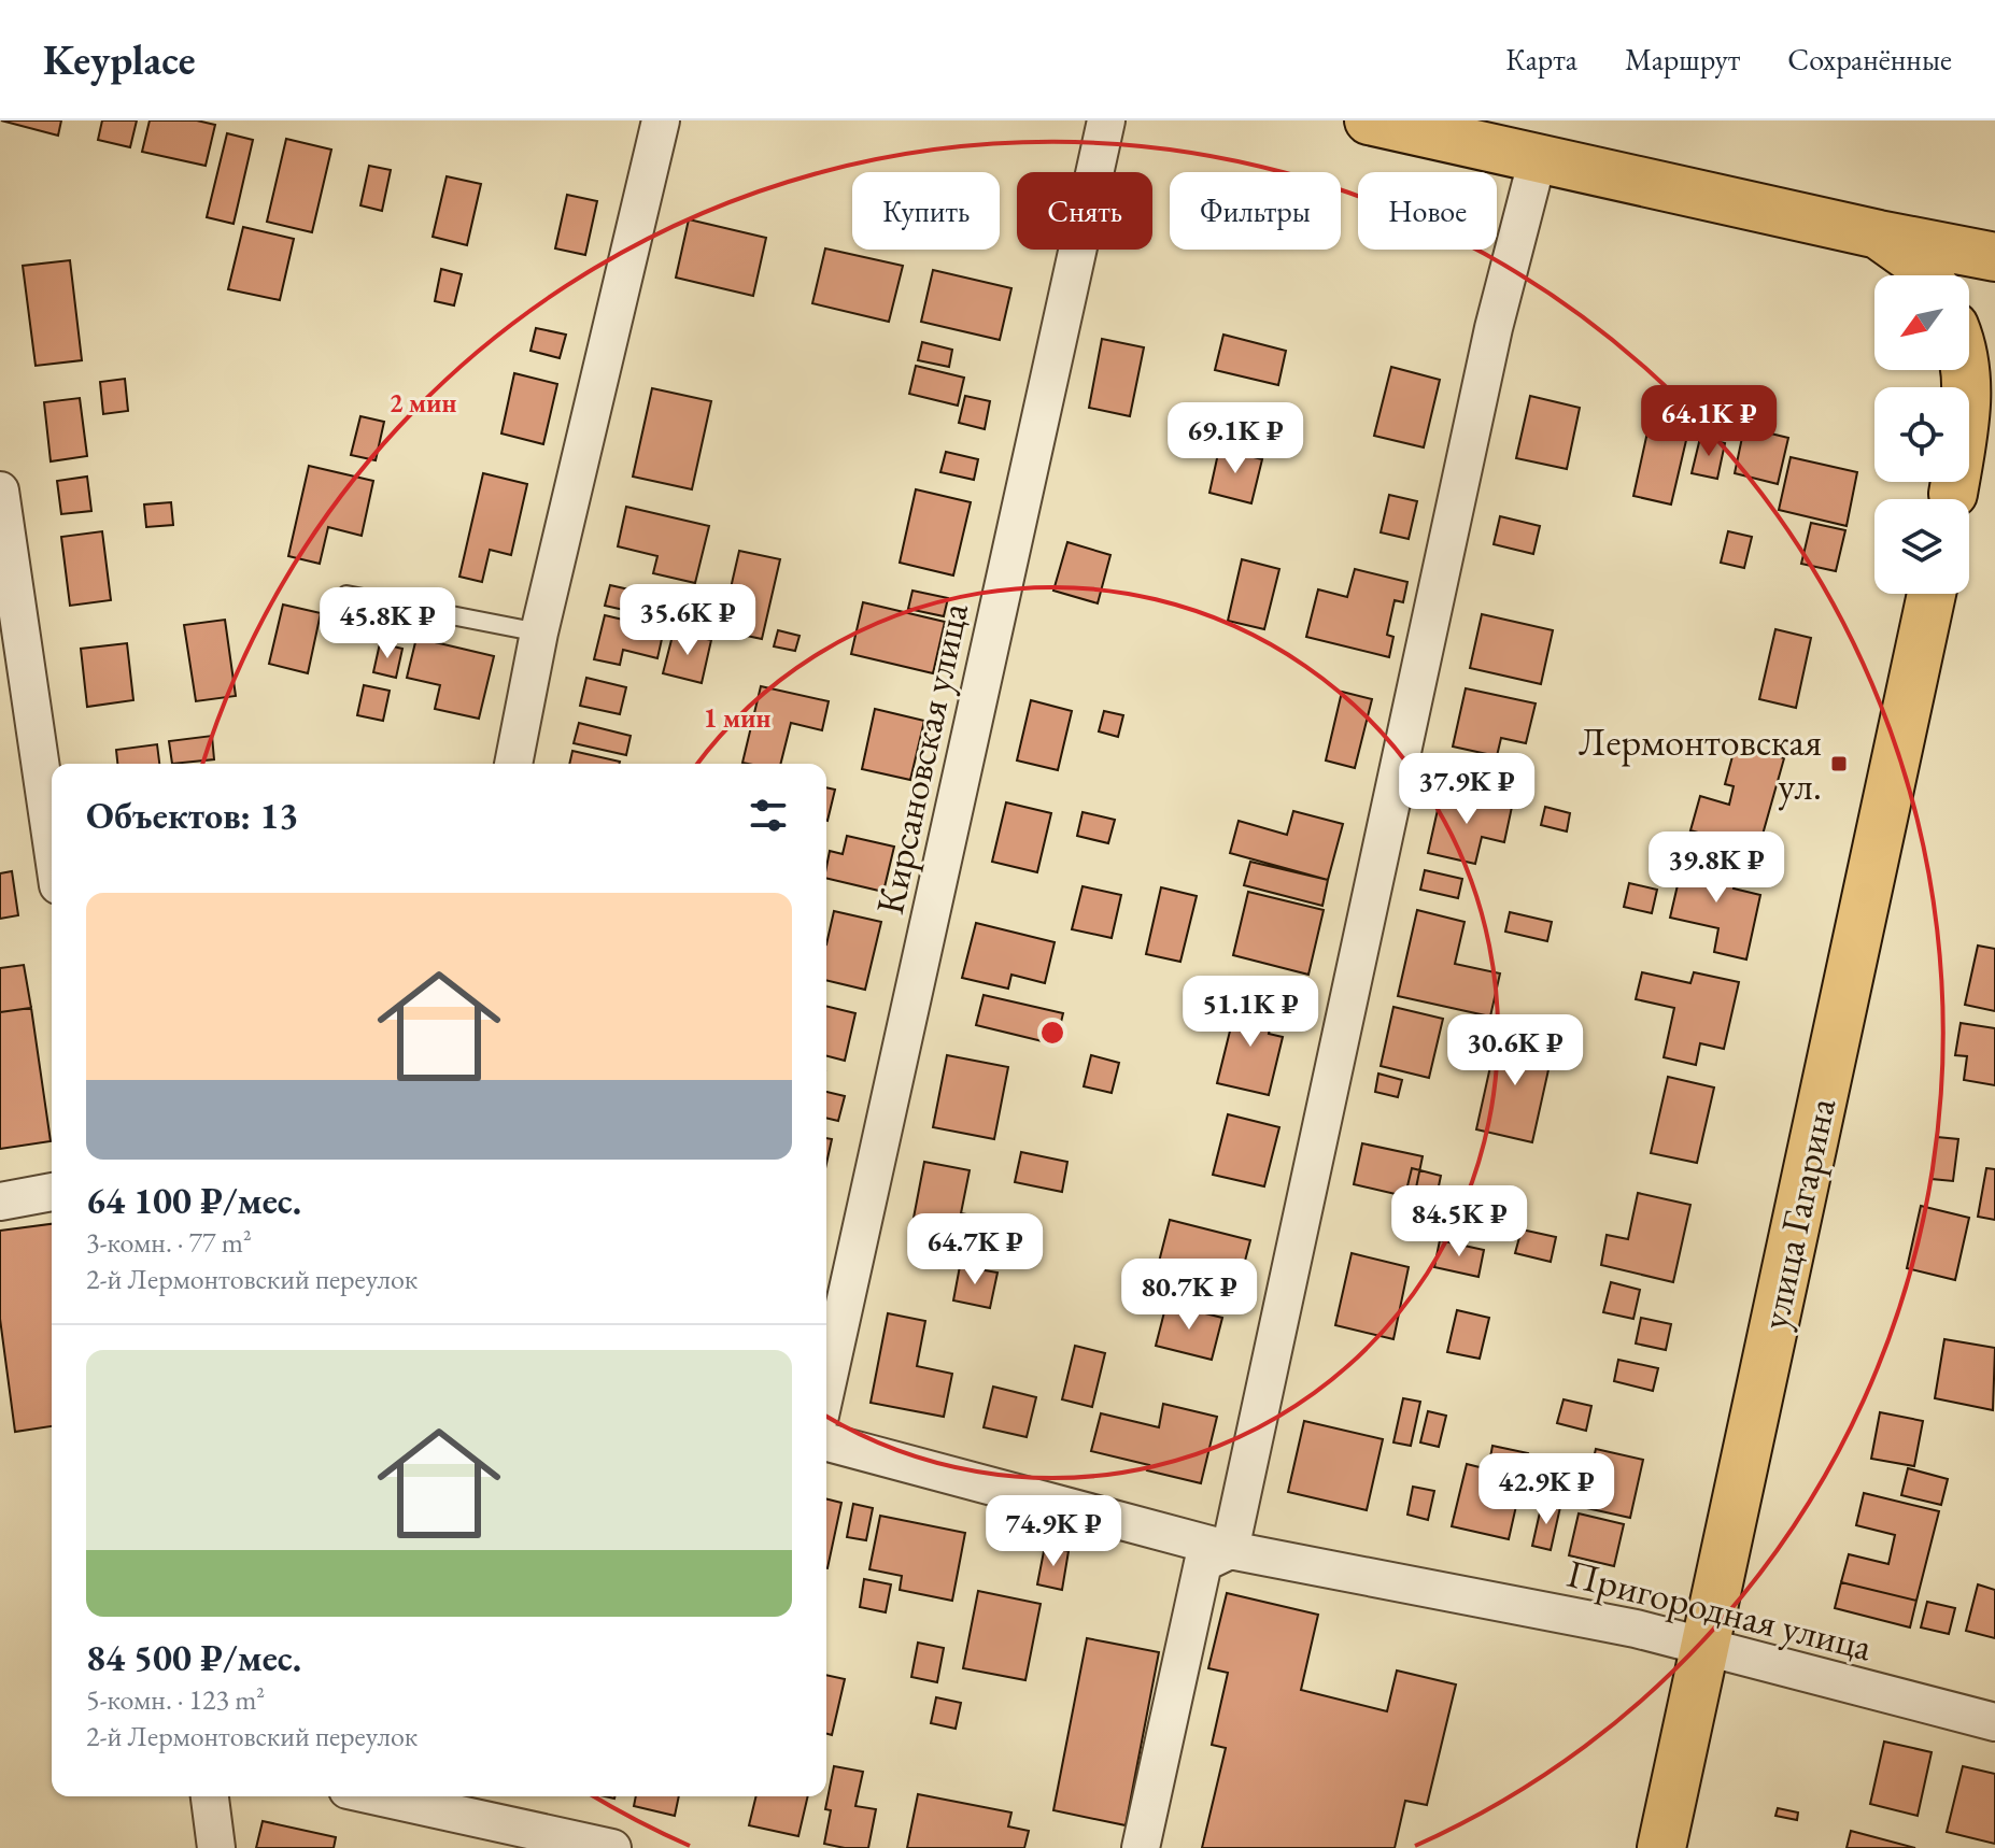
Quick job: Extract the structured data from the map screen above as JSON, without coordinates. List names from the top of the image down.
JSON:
{
  "streets": {
    "main road": ["улица Гагарина"],
    "street": ["Кирсановская улица", "Пригородная улица"]
  },
  "crossings": [
    ["улица Гагарина", "Пригородная улица"]
  ],
  "places": {
    "transit": ["Лермонтовская ул."]
  },
  "north": "bottom left",
  "page": {
    "header": "Keyplace",
    "nav": ["Карта", "Маршрут", "Сохранённые"],
    "chip": [
      "Купить",
      "Снять",
      "Фильтры",
      "Новое"
    ],
    "price": [
      "64.1K ₽",
      "69.1K ₽",
      "35.6K ₽",
      "45.8K ₽",
      "37.9K ₽",
      "39.8K ₽",
      "51.1K ₽",
      "30.6K ₽",
      "84.5K ₽",
      "64.7K ₽",
      "80.7K ₽",
      "42.9K ₽",
      "74.9K ₽"
    ],
    "heading": "Объектов: 13",
    "list": [
      {
        "name": "64 100 ₽/мес.",
        "note": "3-комн. · 77 m² · 2-й Лермонтовский переулок"
      },
      {
        "name": "84 500 ₽/мес.",
        "note": "5-комн. · 123 m² · 2-й Лермонтовский переулок"
      }
    ]
  },
  "rings": ["2 мин", "1 мин"]
}
